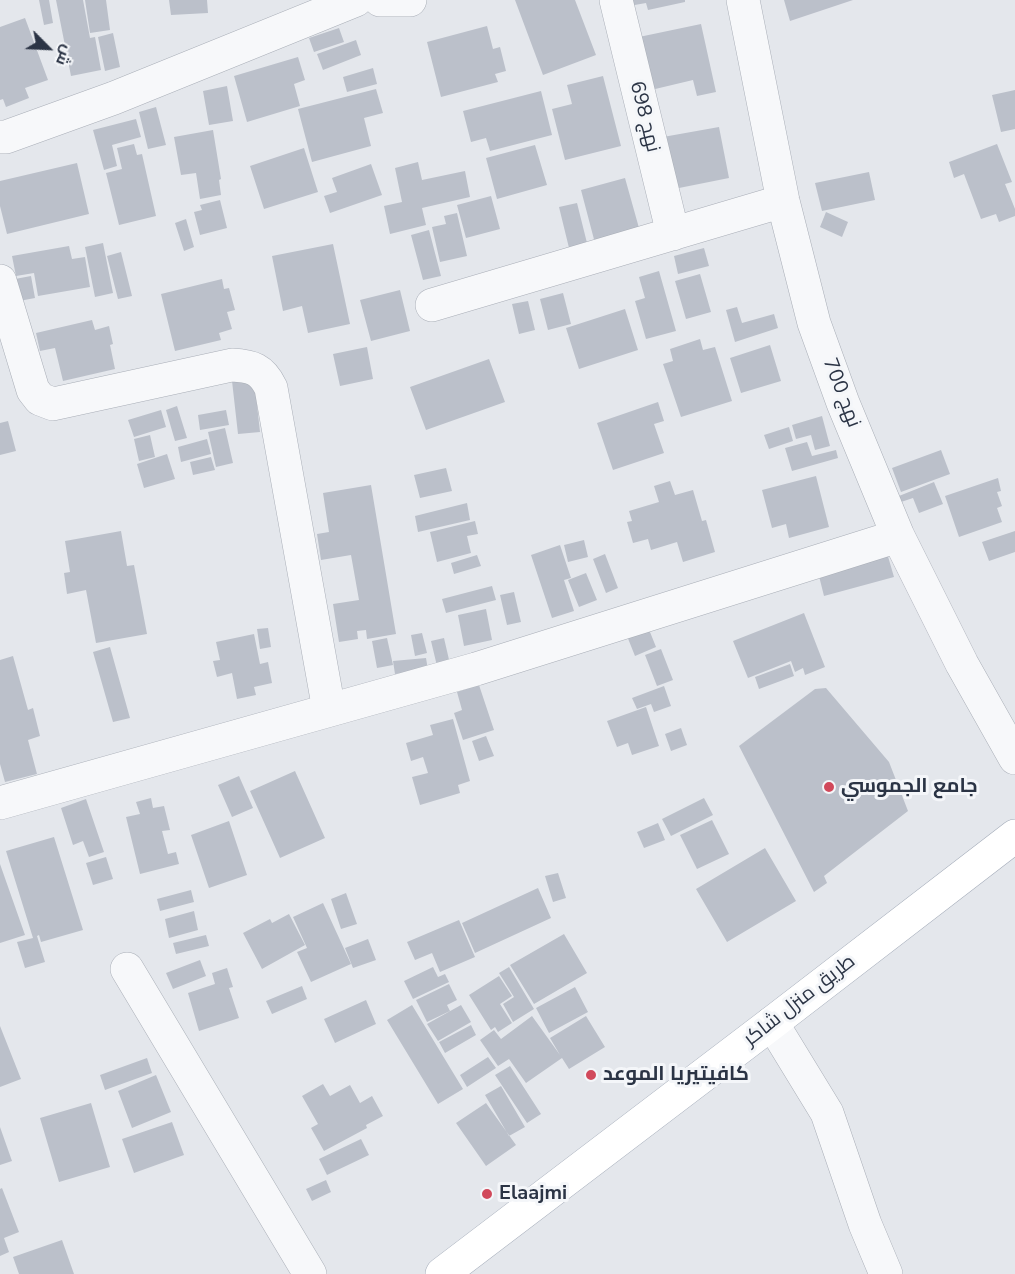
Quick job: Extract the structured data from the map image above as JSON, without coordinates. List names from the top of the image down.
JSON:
{
  "streets": {
    "main road": ["طريق منزل شاكر"],
    "street": ["نهج 698", "نهج 700"]
  },
  "places": ["جامع الجموسي", "كافيتيريا الموعد", "Elaajmi"],
  "north": "bottom right"
}
